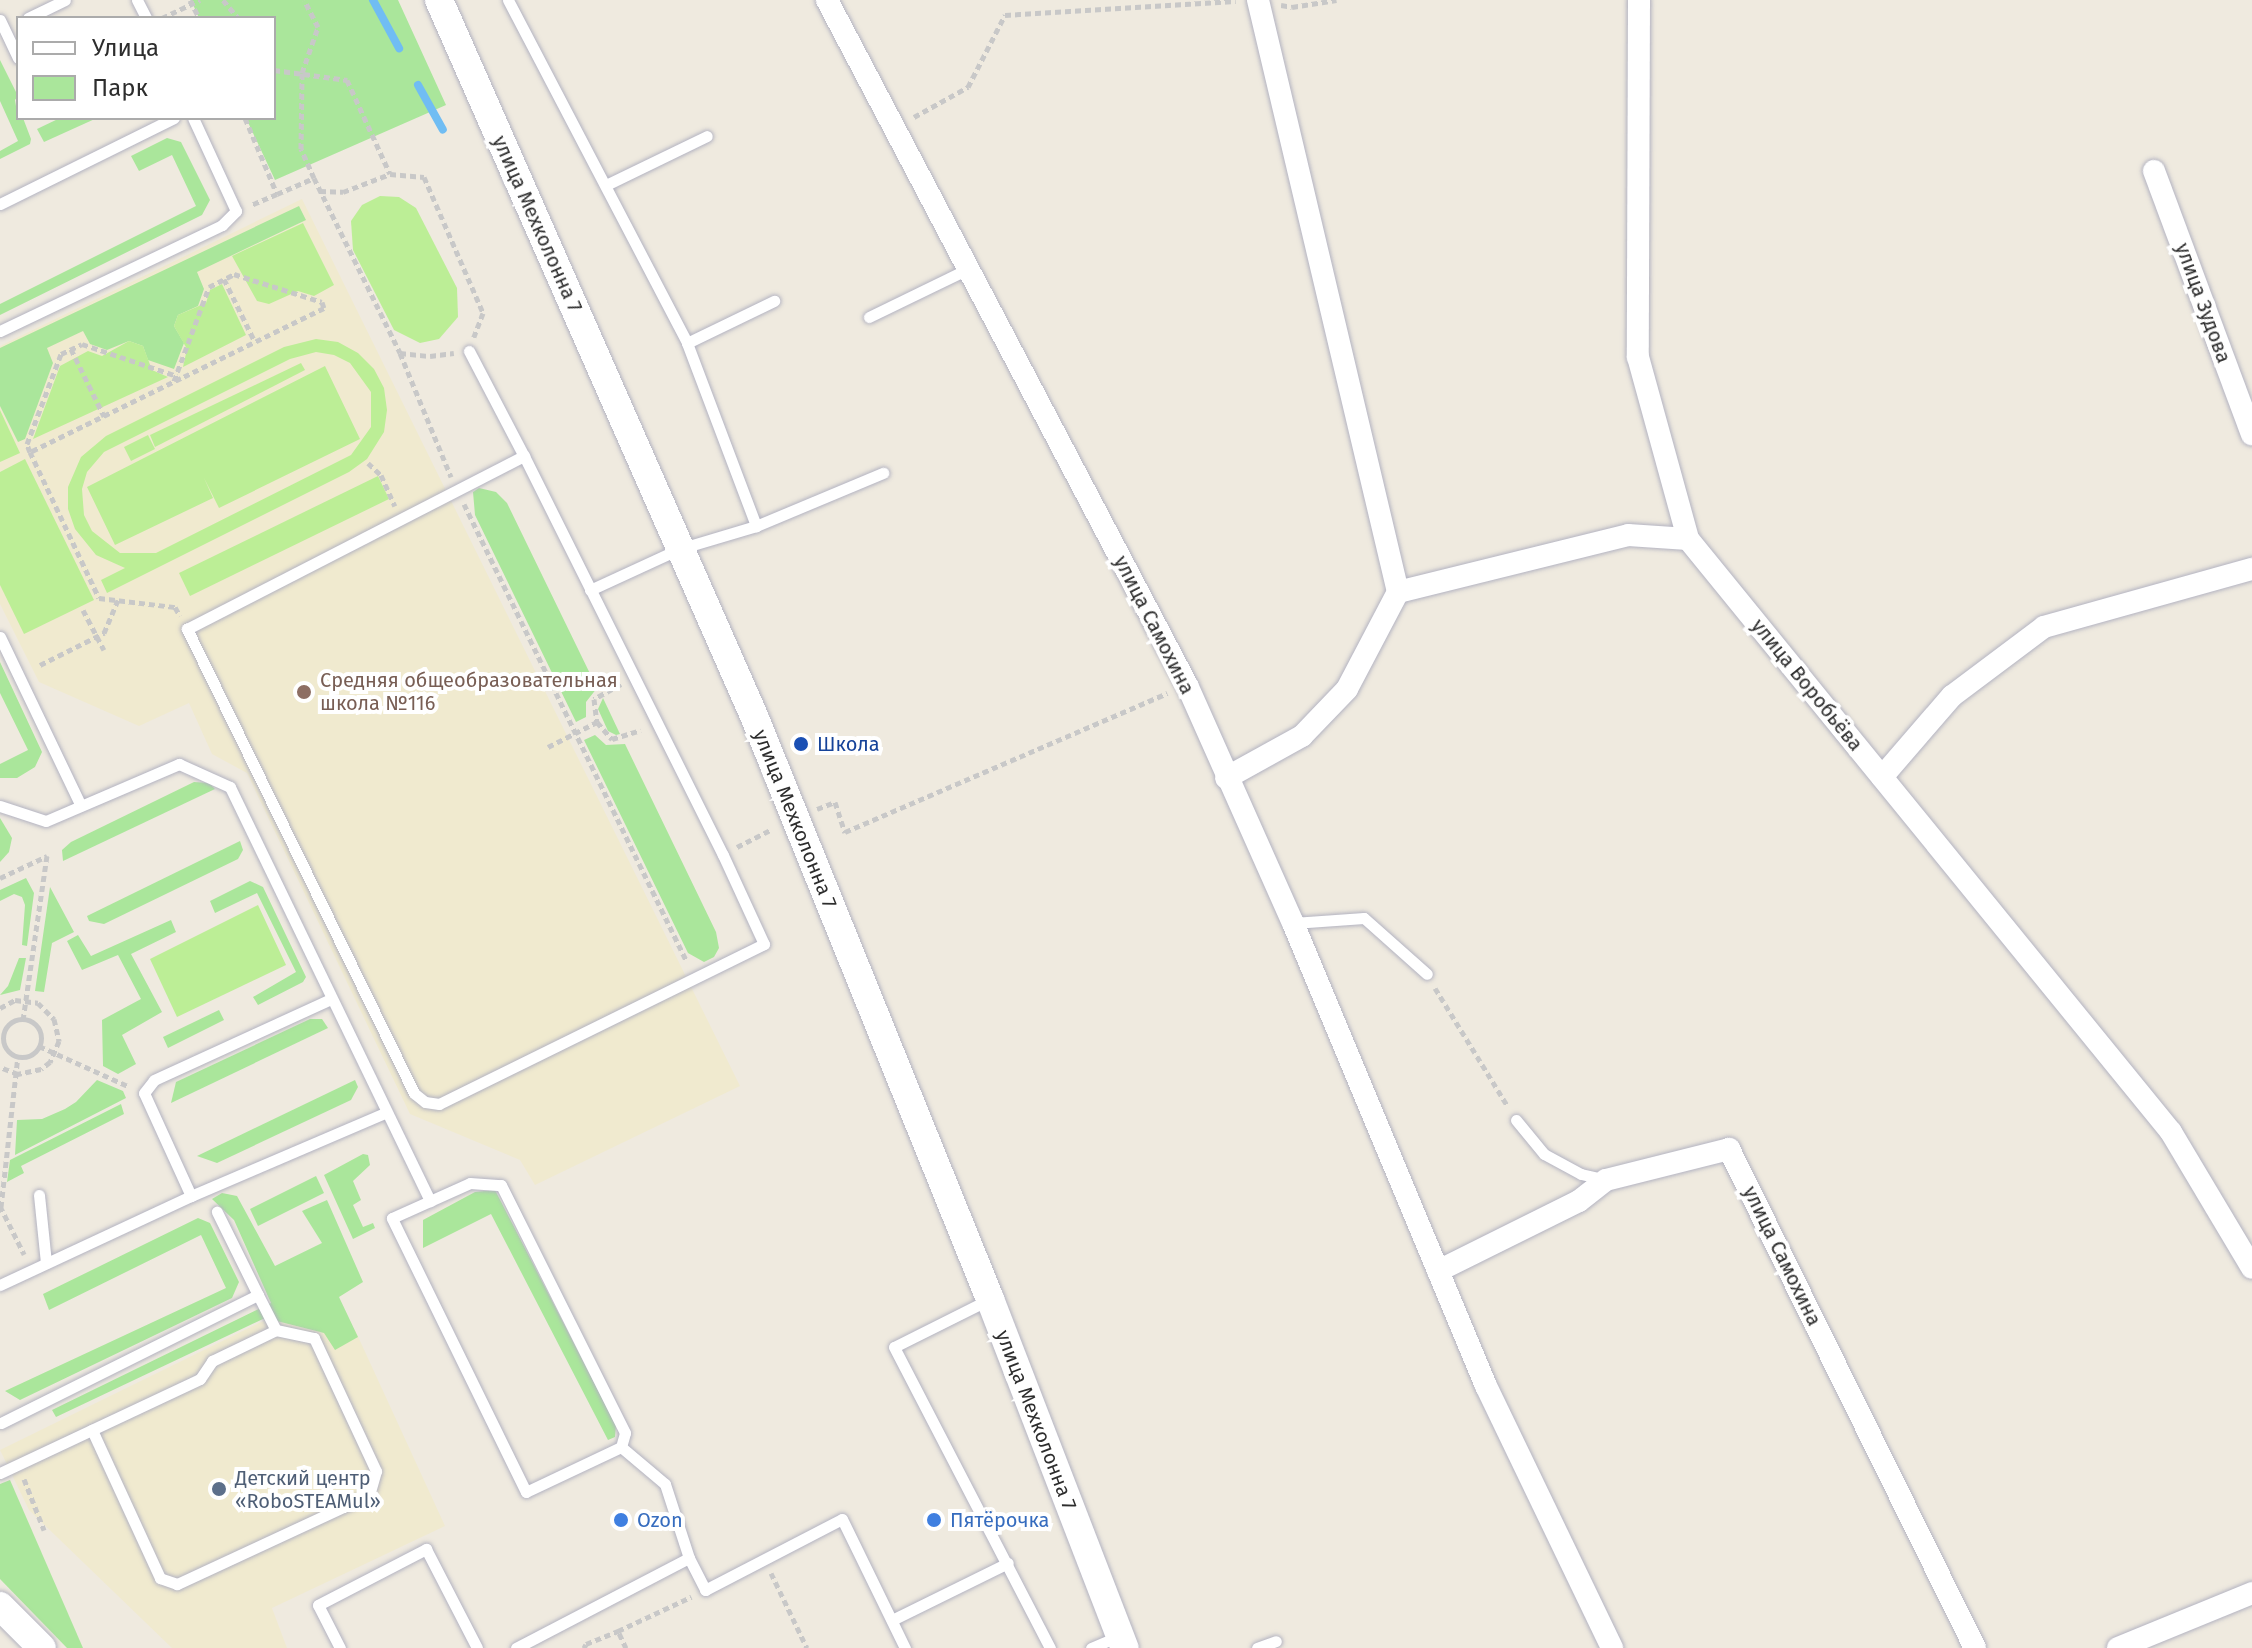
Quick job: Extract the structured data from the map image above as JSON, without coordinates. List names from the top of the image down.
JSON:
{
  "streets": {
    "street": [
      "улица Мехколонна 7",
      "улица Зудова",
      "улица Самохина",
      "улица Воробьёва"
    ]
  },
  "places": [
    "Средняя общеобразовательная школа №116",
    "Школа",
    "Детский центр «RoboSTEAMul»",
    "Ozon",
    "Пятёрочка"
  ],
  "legend": ["Улица", "Парк"]
}
